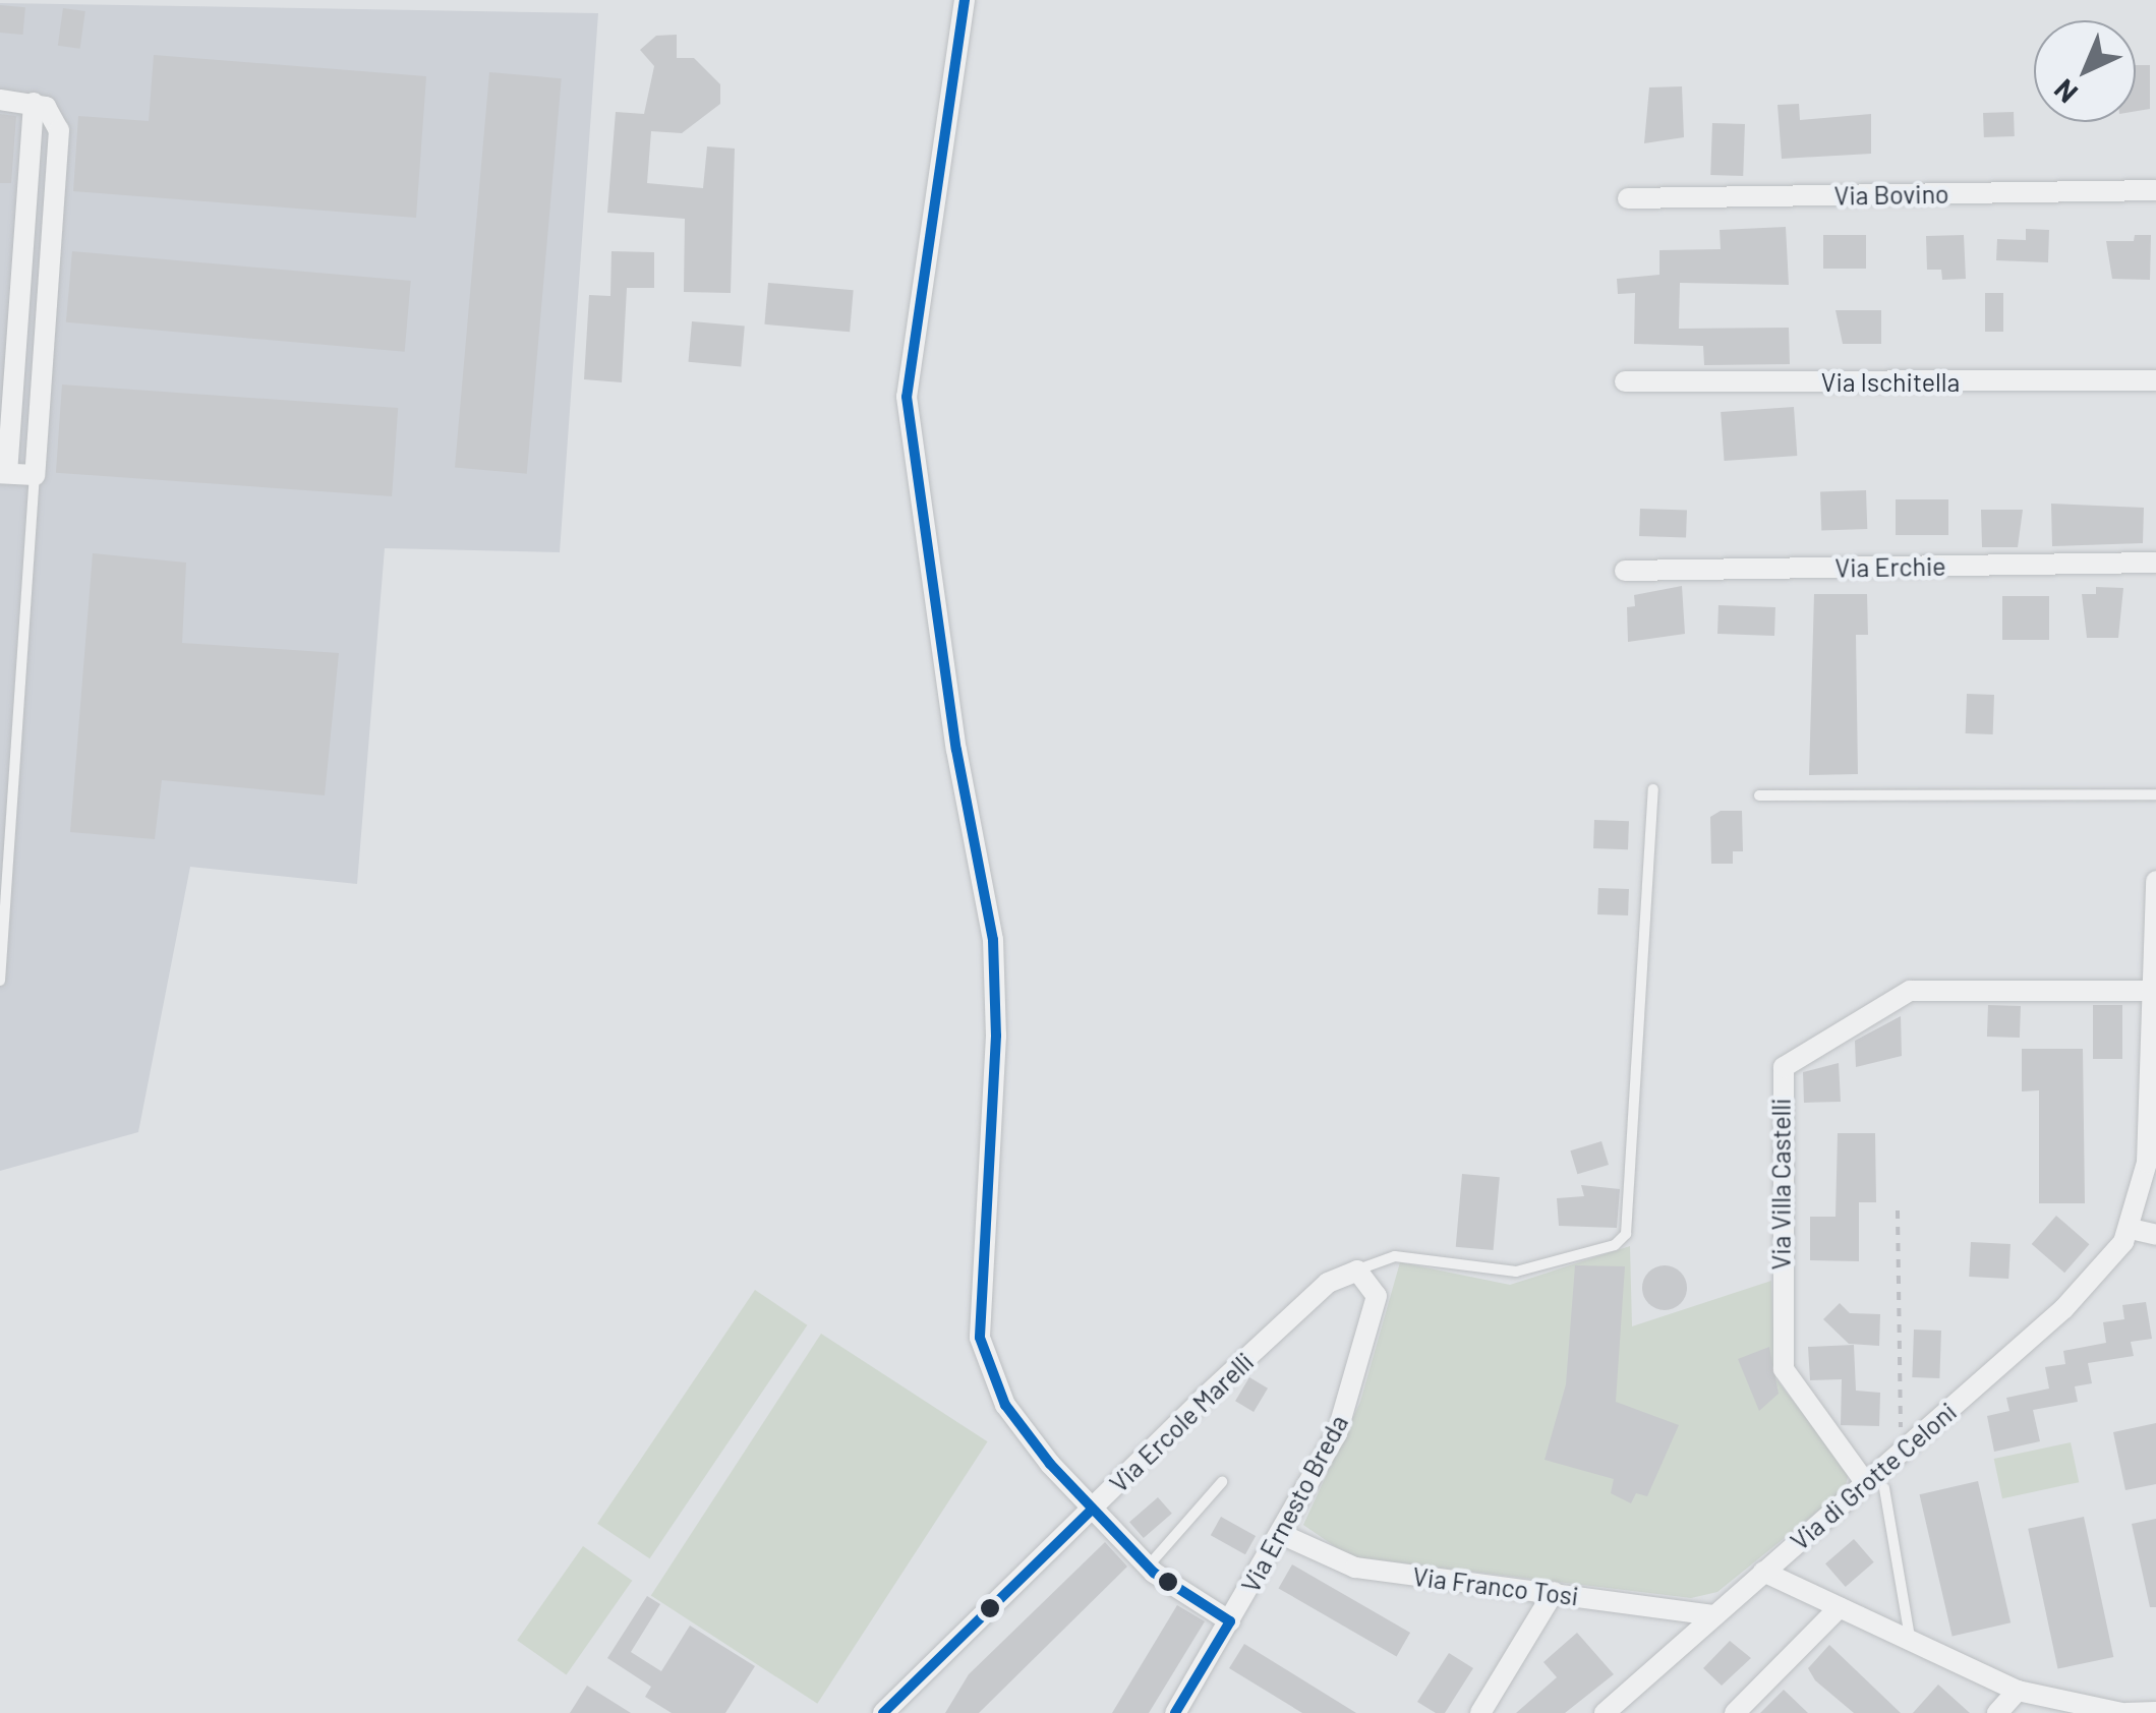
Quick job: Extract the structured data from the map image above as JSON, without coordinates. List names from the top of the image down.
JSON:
{
  "streets": {
    "street": [
      "Via Bovino",
      "Via Ischitella",
      "Via Erchie",
      "Via Villa Castelli",
      "Via Ercole Marelli",
      "Via di Grotte Celoni",
      "Via Ernesto Breda",
      "Via Franco Tosi"
    ]
  },
  "crossings": [
    ["Via Villa Castelli", "Via di Grotte Celoni"],
    ["Via Ercole Marelli", "Via Ernesto Breda"],
    ["Via di Grotte Celoni", "Via Franco Tosi"],
    ["Via Ernesto Breda", "Via Franco Tosi"]
  ],
  "north": "bottom left"
}
